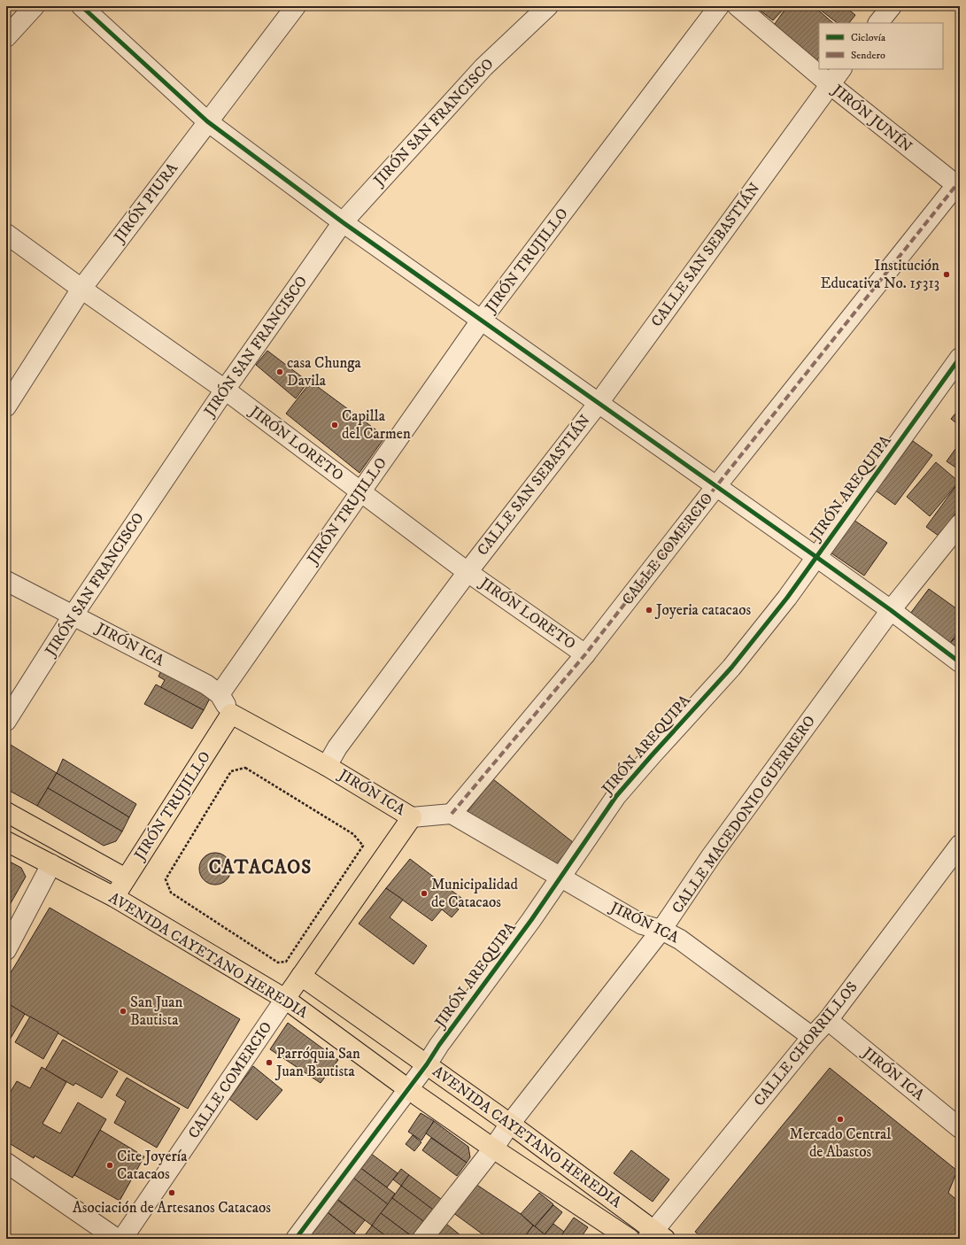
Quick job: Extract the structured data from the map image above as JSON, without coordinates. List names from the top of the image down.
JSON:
{
  "streets": {
    "main road": [
      "JIRÓN TRUJILLO",
      "CALLE COMERCIO",
      "JIRÓN ICA",
      "AVENIDA CAYETANO HEREDIA"
    ],
    "street": [
      "JIRÓN JUNÍN",
      "JIRÓN SAN FRANCISCO",
      "JIRÓN PIURA",
      "CALLE SAN SEBASTIÁN",
      "JIRÓN LORETO",
      "JIRÓN AREQUIPA",
      "CALLE MACEDONIO GUERRERO",
      "CALLE CHORRILLOS"
    ]
  },
  "crossings": [
    ["JIRÓN JUNÍN", "CALLE SAN SEBASTIÁN"],
    ["JIRÓN JUNÍN", "CALLE COMERCIO"],
    ["JIRÓN SAN FRANCISCO", "JIRÓN LORETO"],
    ["JIRÓN SAN FRANCISCO", "JIRÓN ICA"],
    ["JIRÓN PIURA", "JIRÓN LORETO"],
    ["CALLE SAN SEBASTIÁN", "JIRÓN LORETO"],
    ["CALLE SAN SEBASTIÁN", "JIRÓN ICA"],
    ["JIRÓN TRUJILLO", "JIRÓN LORETO"],
    ["JIRÓN TRUJILLO", "JIRÓN ICA"],
    ["JIRÓN TRUJILLO", "AVENIDA CAYETANO HEREDIA"],
    ["JIRÓN LORETO", "CALLE COMERCIO"],
    ["JIRÓN AREQUIPA", "JIRÓN ICA"],
    ["JIRÓN AREQUIPA", "AVENIDA CAYETANO HEREDIA"],
    ["CALLE COMERCIO", "JIRÓN ICA"],
    ["CALLE COMERCIO", "AVENIDA CAYETANO HEREDIA"],
    ["JIRÓN ICA", "CALLE MACEDONIO GUERRERO"],
    ["JIRÓN ICA", "CALLE CHORRILLOS"],
    ["CALLE MACEDONIO GUERRERO", "AVENIDA CAYETANO HEREDIA"],
    ["AVENIDA CAYETANO HEREDIA", "CALLE CHORRILLOS"]
  ],
  "districts": ["CATACAOS"],
  "places": [
    "Institución Educativa No. 15313",
    "casa Chunga Davila",
    "Capilla del Carmen",
    "Joyeria catacaos",
    "Municipalidad de Catacaos",
    "San Juan Bautista",
    "Parróquia San Juan Bautista",
    "Mercado Central de Abastos",
    "Cite Joyería Catacaos",
    "Asociación de Artesanos Catacaos"
  ],
  "legend": ["Ciclovía", "Sendero"]
}
